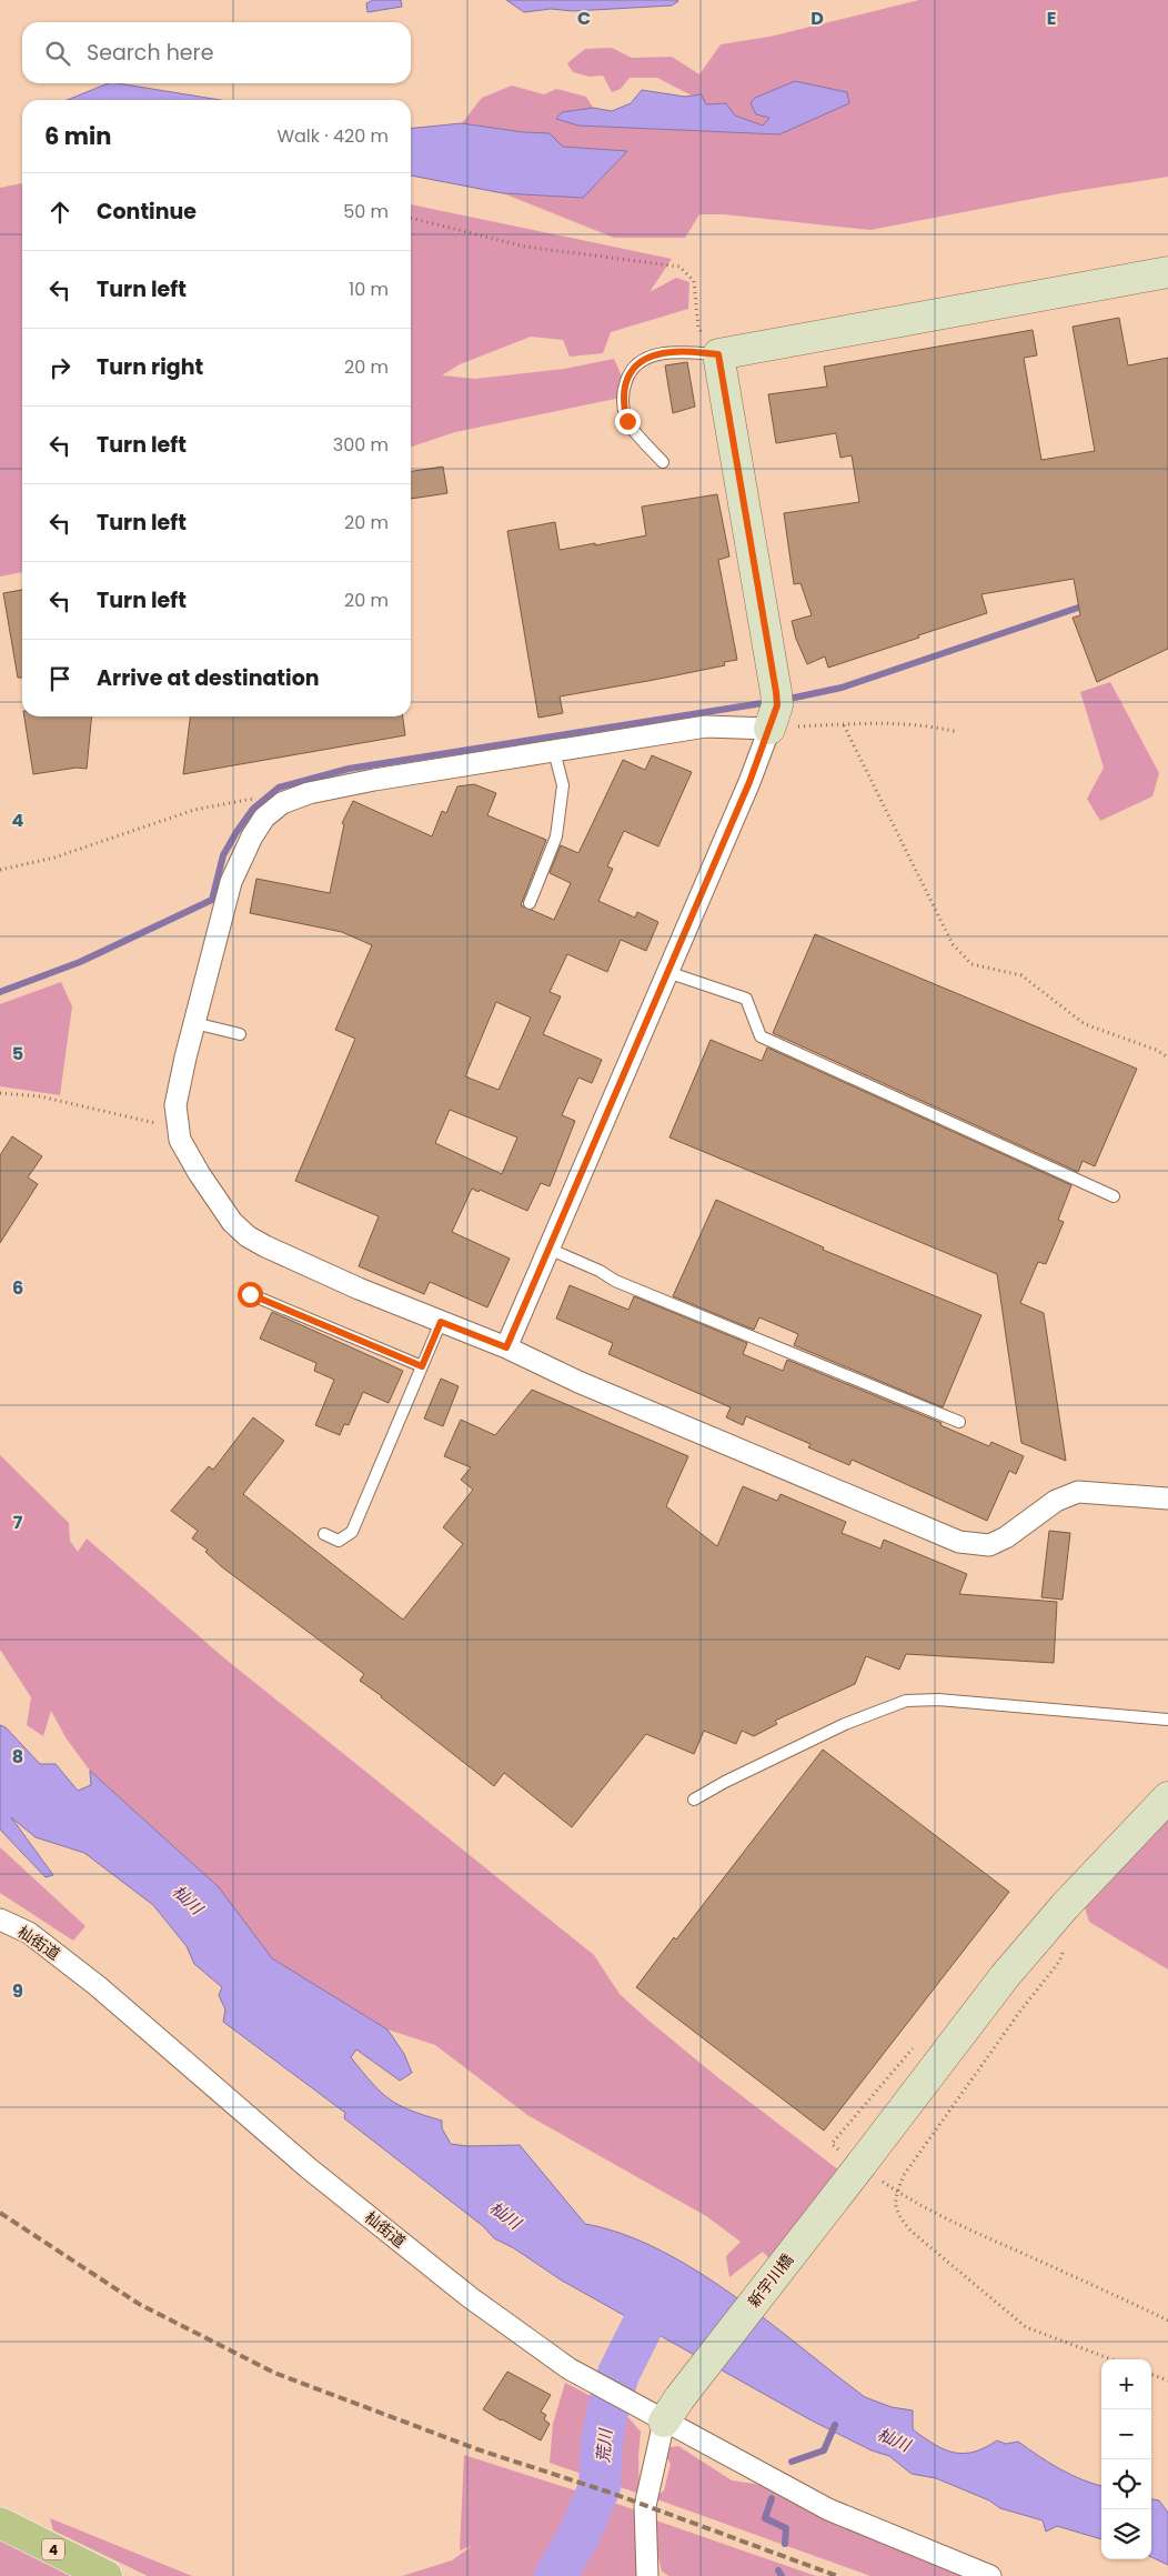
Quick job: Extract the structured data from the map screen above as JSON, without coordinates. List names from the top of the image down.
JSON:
{
  "streets": {
    "main road": ["4"],
    "street": ["杣街道", "新宇川橋"]
  },
  "crossings": [
    ["杣街道", "新宇川橋"]
  ],
  "water": ["杣川", "荒川"],
  "page": {
    "search": "Search here",
    "heading": ["6 min", "Walk · 420 m"],
    "list": [
      ["Continue", "50 m"],
      ["Turn left", "10 m"],
      ["Turn right", "20 m"],
      ["Turn left", "300 m"],
      ["Turn left", "20 m"],
      ["Turn left", "20 m"],
      "Arrive at destination"
    ],
    "map_buttons": ["+", "−"]
  },
  "grid": {
    "columns": ["C", "D", "E"],
    "rows": [
      "4",
      "5",
      "6",
      "7",
      "8",
      "9"
    ]
  }
}
